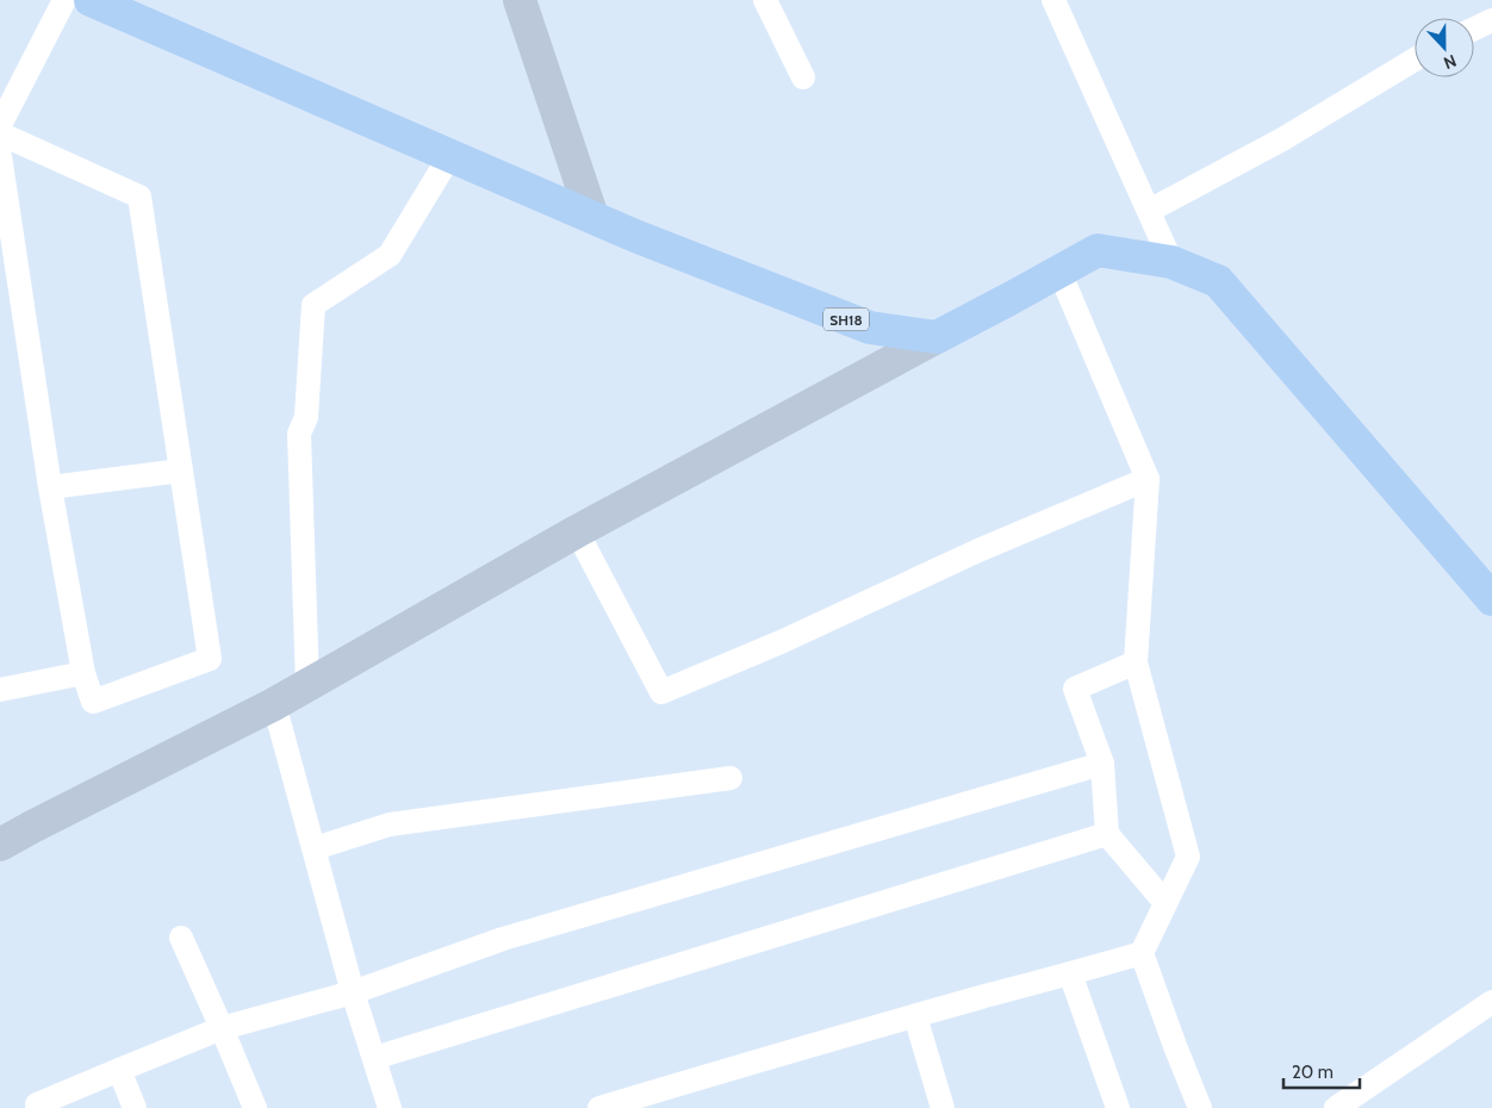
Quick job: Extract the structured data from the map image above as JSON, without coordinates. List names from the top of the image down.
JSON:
{
  "streets": {
    "main road": ["SH18"]
  },
  "scale_bar": "20 m",
  "north": "bottom"
}
